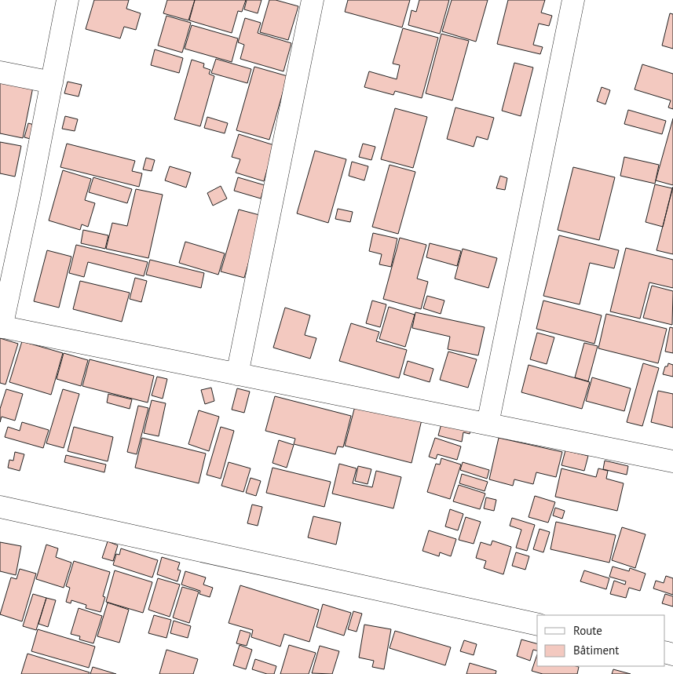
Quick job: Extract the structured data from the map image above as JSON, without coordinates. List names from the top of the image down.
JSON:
{
  "legend": ["Route", "Bâtiment"]
}
